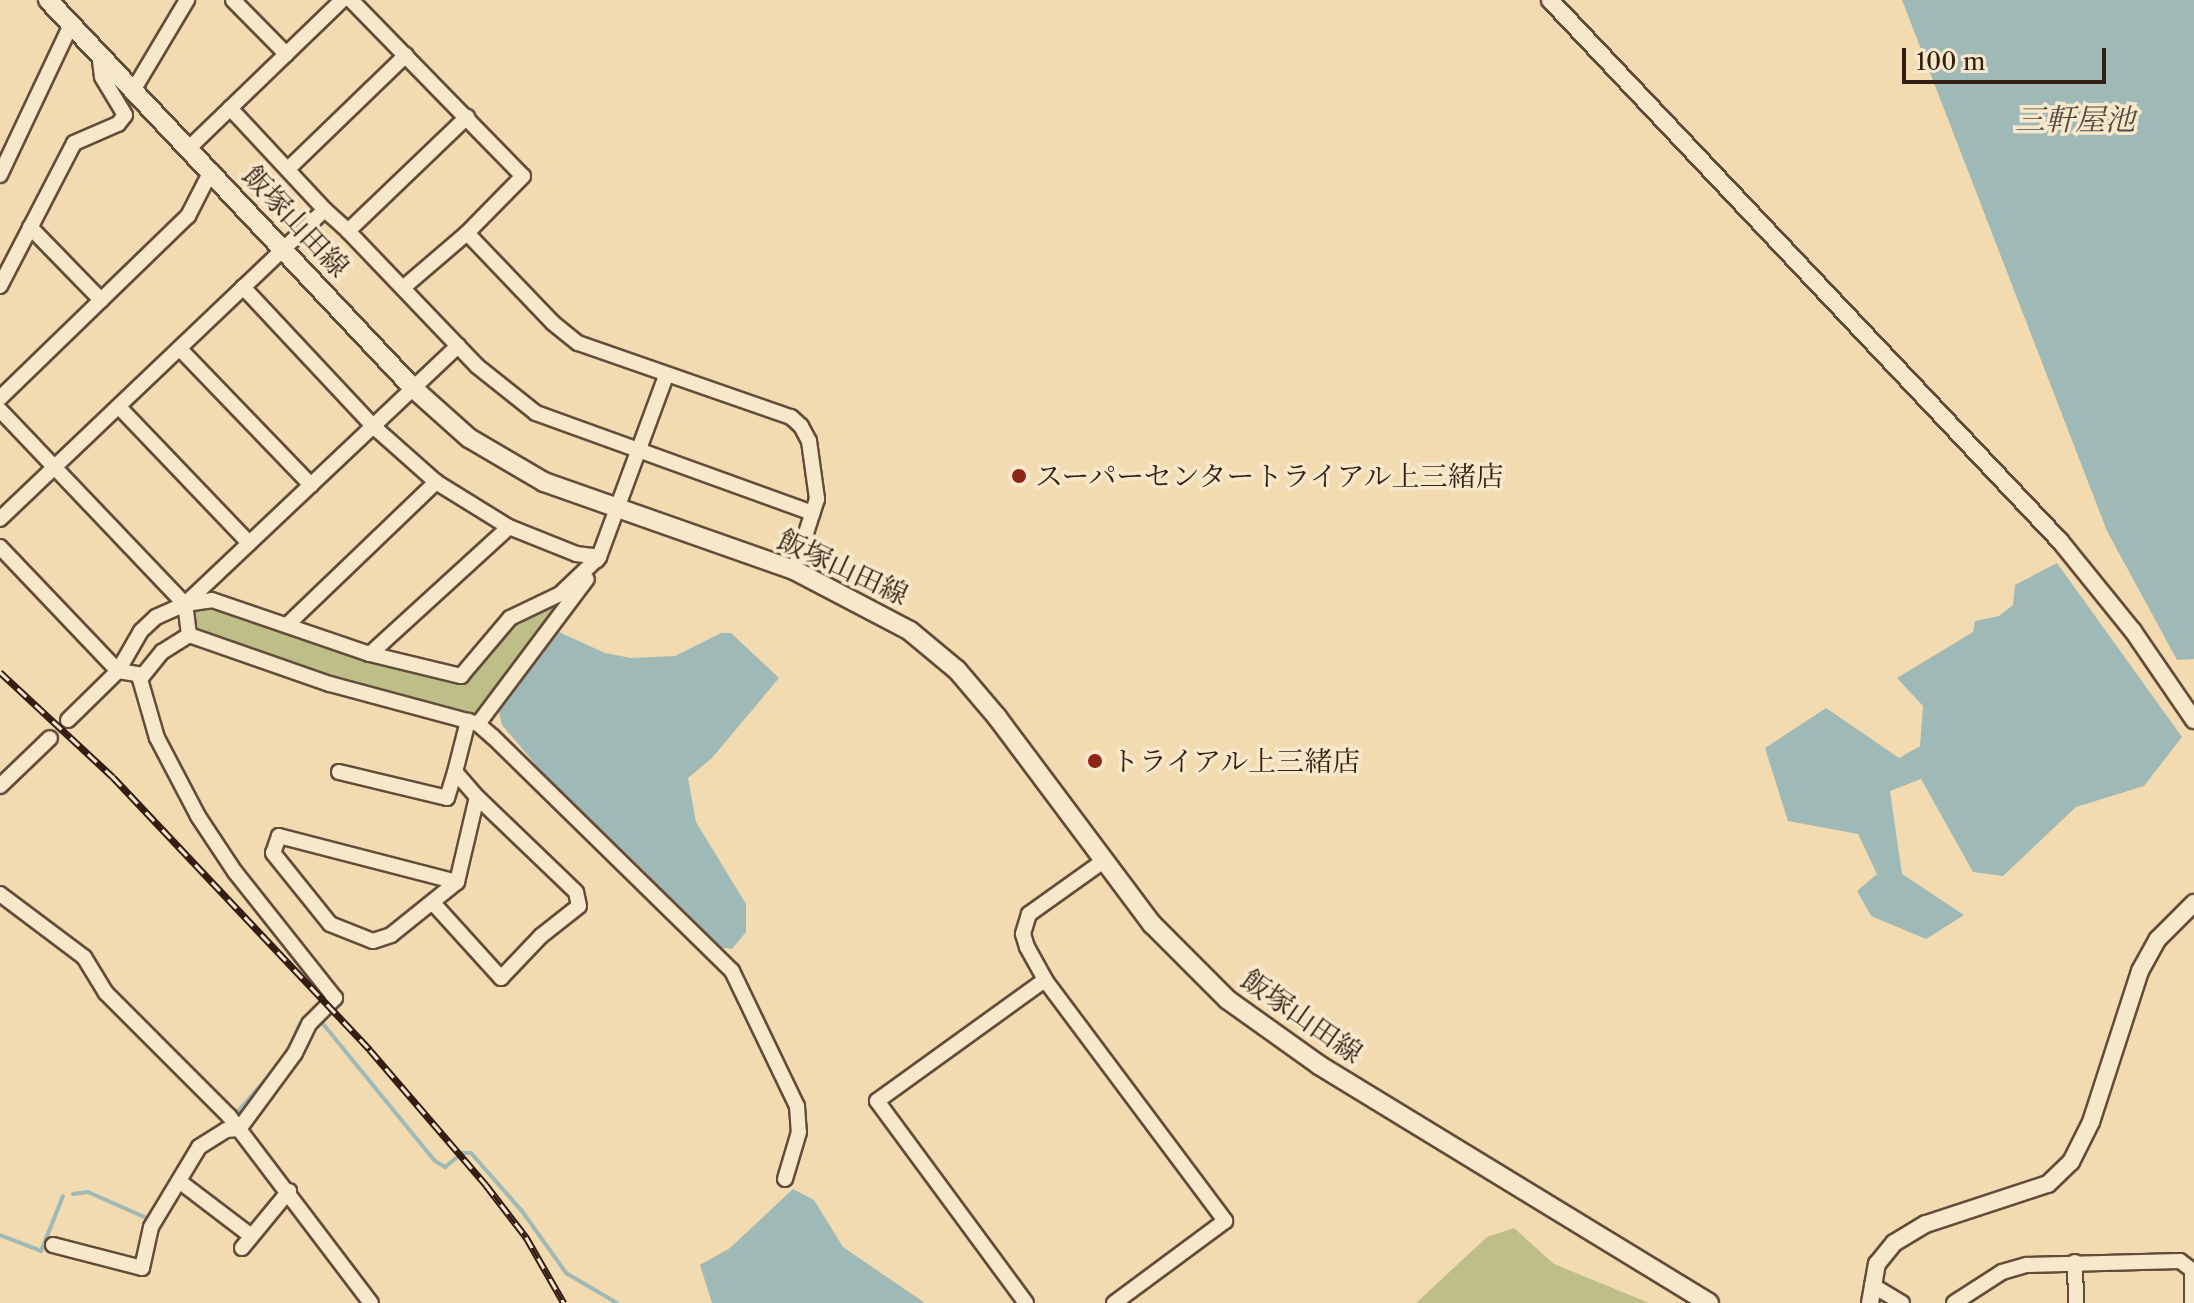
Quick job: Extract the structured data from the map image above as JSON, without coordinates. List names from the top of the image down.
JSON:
{
  "streets": {
    "main road": ["飯塚山田線"]
  },
  "water": ["三軒屋池"],
  "places": ["スーパーセンタートライアル上三緒店", "トライアル上三緒店"],
  "scale_bar": "100 m"
}
